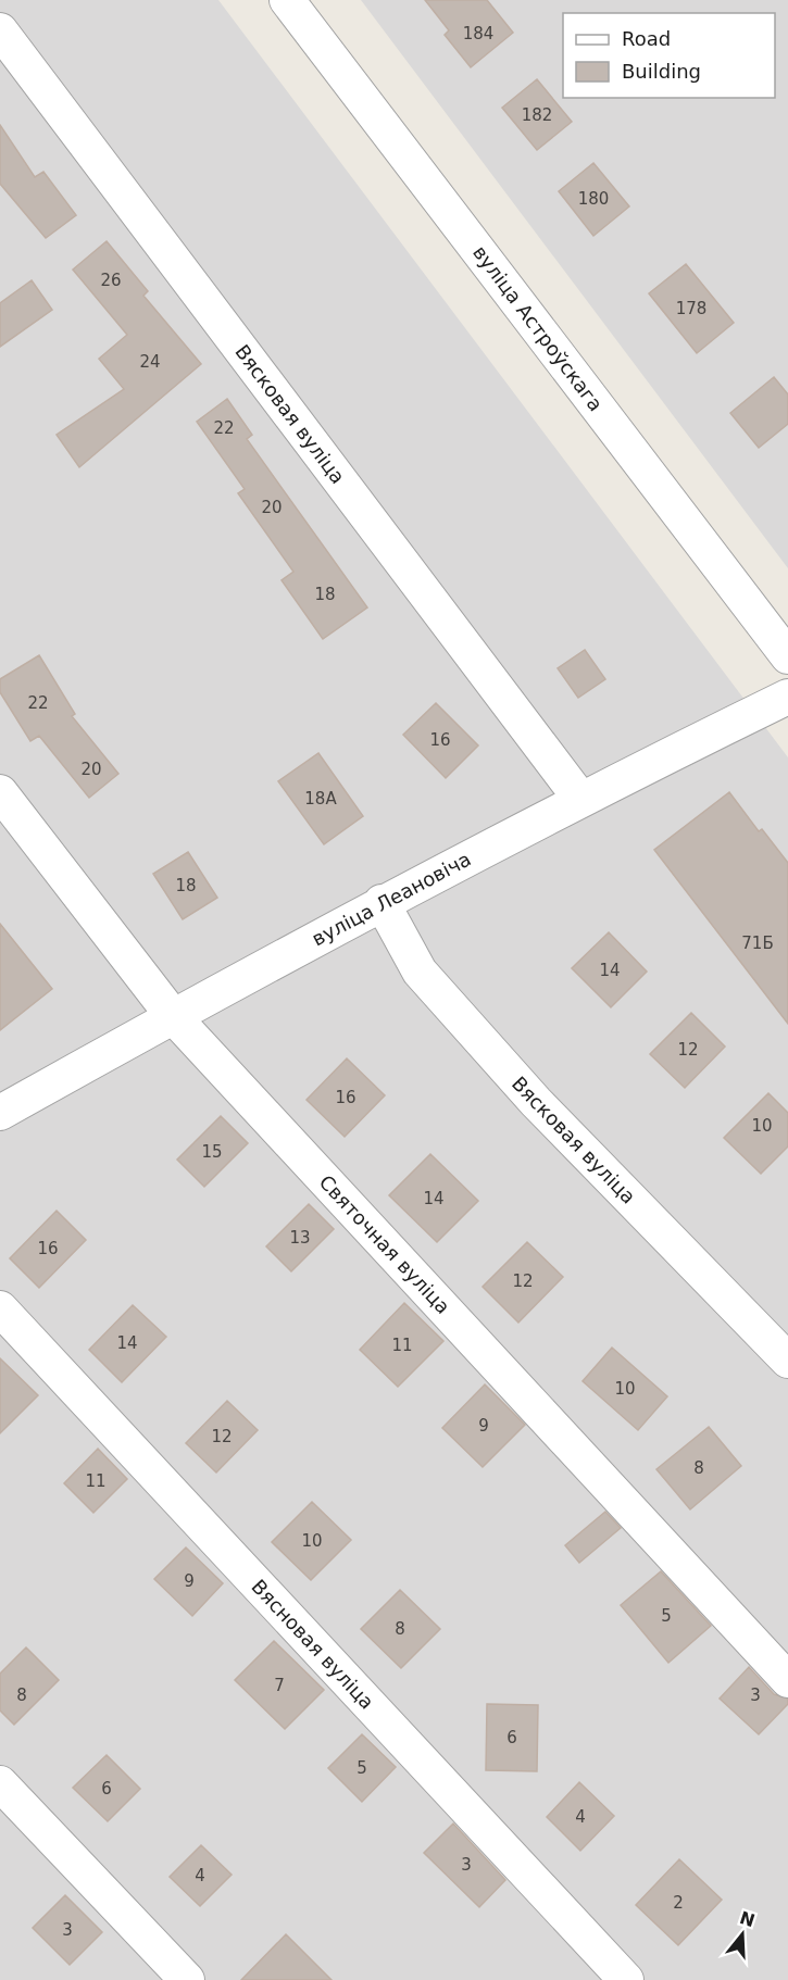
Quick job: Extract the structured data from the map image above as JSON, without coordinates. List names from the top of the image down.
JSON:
{
  "streets": {
    "street": [
      "вуліца Астроўскага",
      "Вясковая вуліца",
      "вуліца Леановіча",
      "Святочная вуліца",
      "Вясновая вуліца"
    ]
  },
  "crossings": [
    ["Вясковая вуліца", "вуліца Леановіча"],
    ["вуліца Леановіча", "Святочная вуліца"]
  ],
  "house_numbers": [
    "184",
    "182",
    "180",
    "26",
    "178",
    "24",
    "22",
    "20",
    "18",
    "22",
    "16",
    "20",
    "18А",
    "18",
    "71Б",
    "14",
    "12",
    "16",
    "10",
    "15",
    "14",
    "13",
    "16",
    "12",
    "14",
    "11",
    "10",
    "9",
    "12",
    "8",
    "11",
    "10",
    "9",
    "5",
    "8",
    "7",
    "8",
    "3",
    "6",
    "5",
    "6",
    "4",
    "3",
    "4",
    "2",
    "3"
  ],
  "legend": ["Road", "Building"],
  "north": "top"
}
